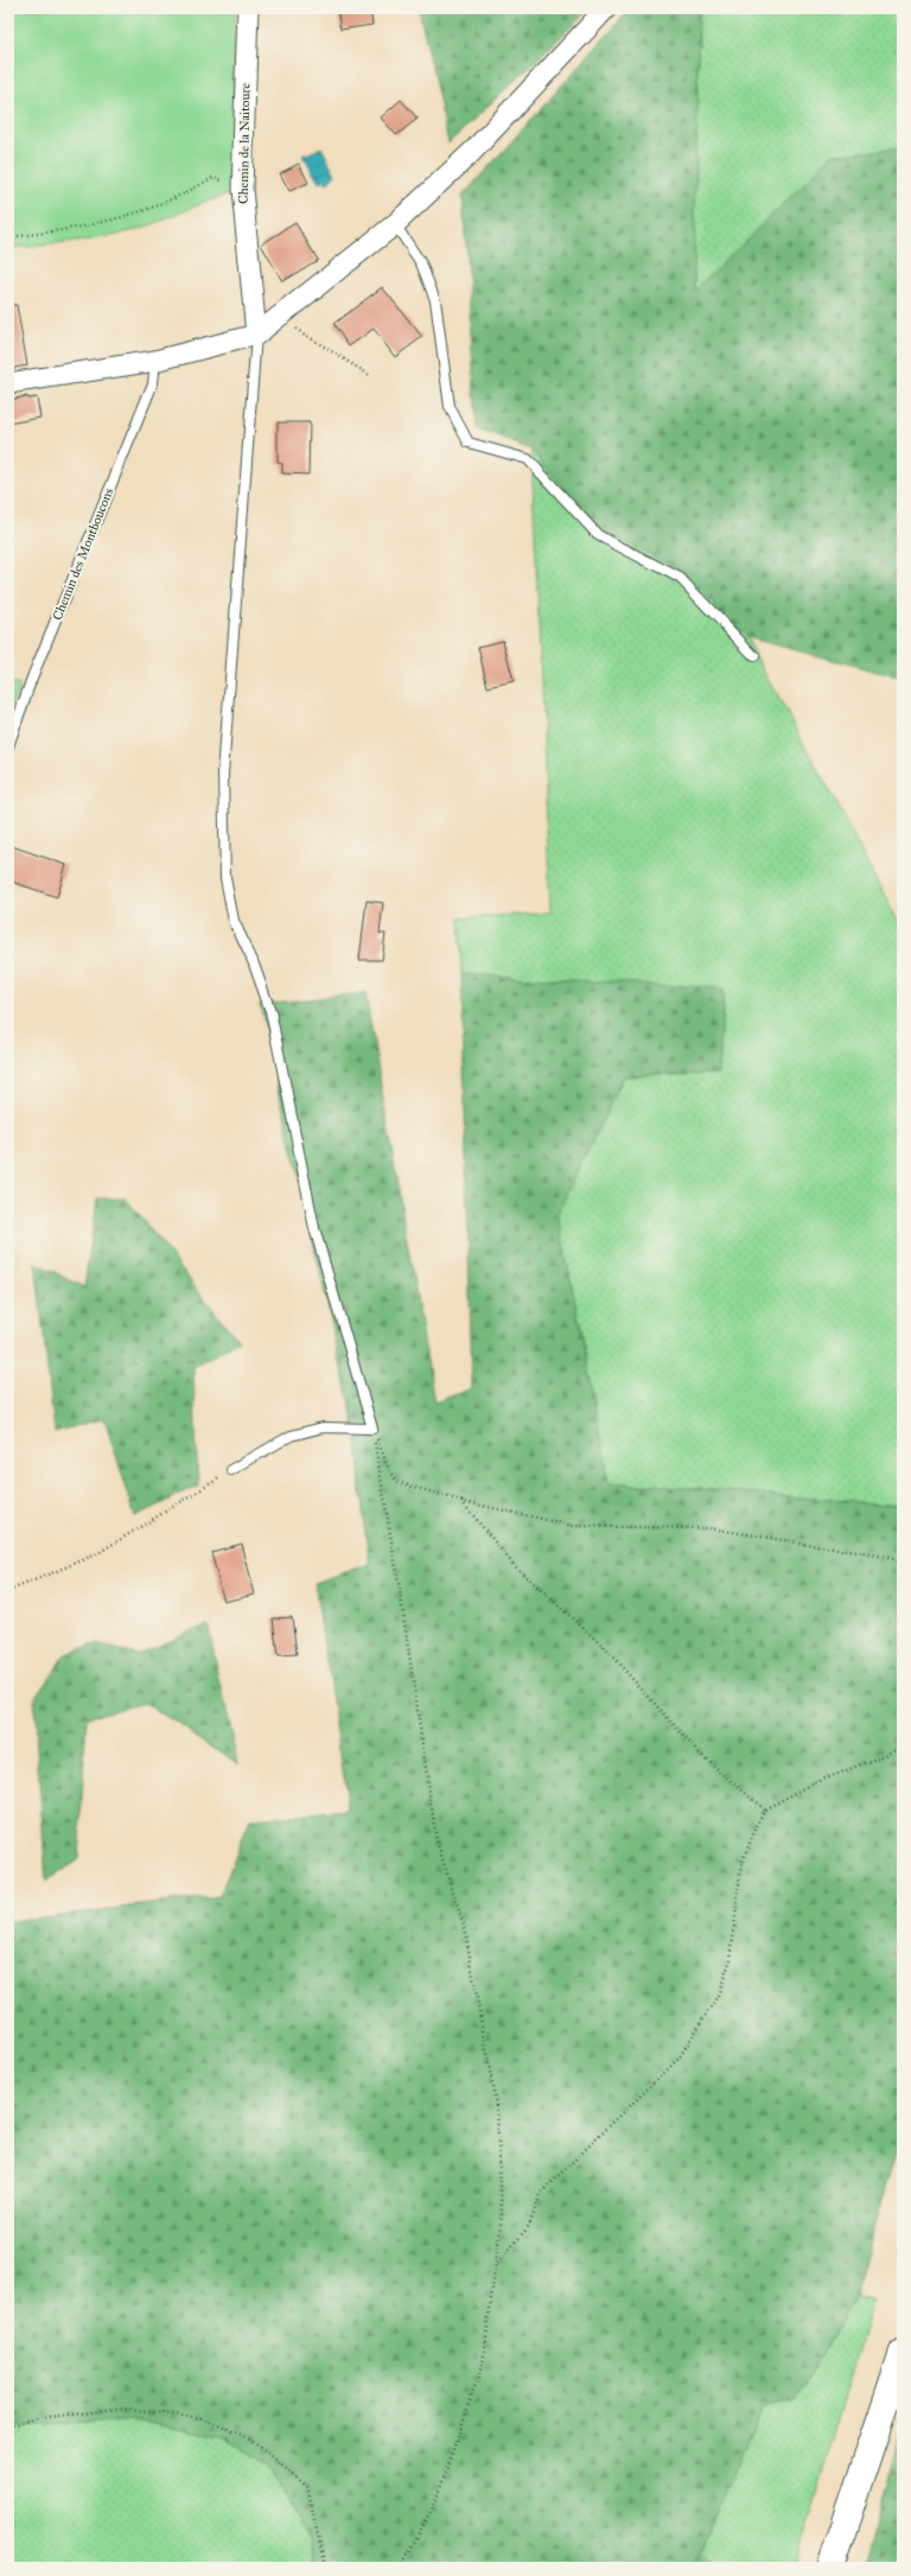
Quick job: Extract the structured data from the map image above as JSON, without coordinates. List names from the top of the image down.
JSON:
{
  "streets": {
    "street": ["Chemin de la Naitoure"],
    "lane": ["Chemin des Montboucons"]
  }
}
